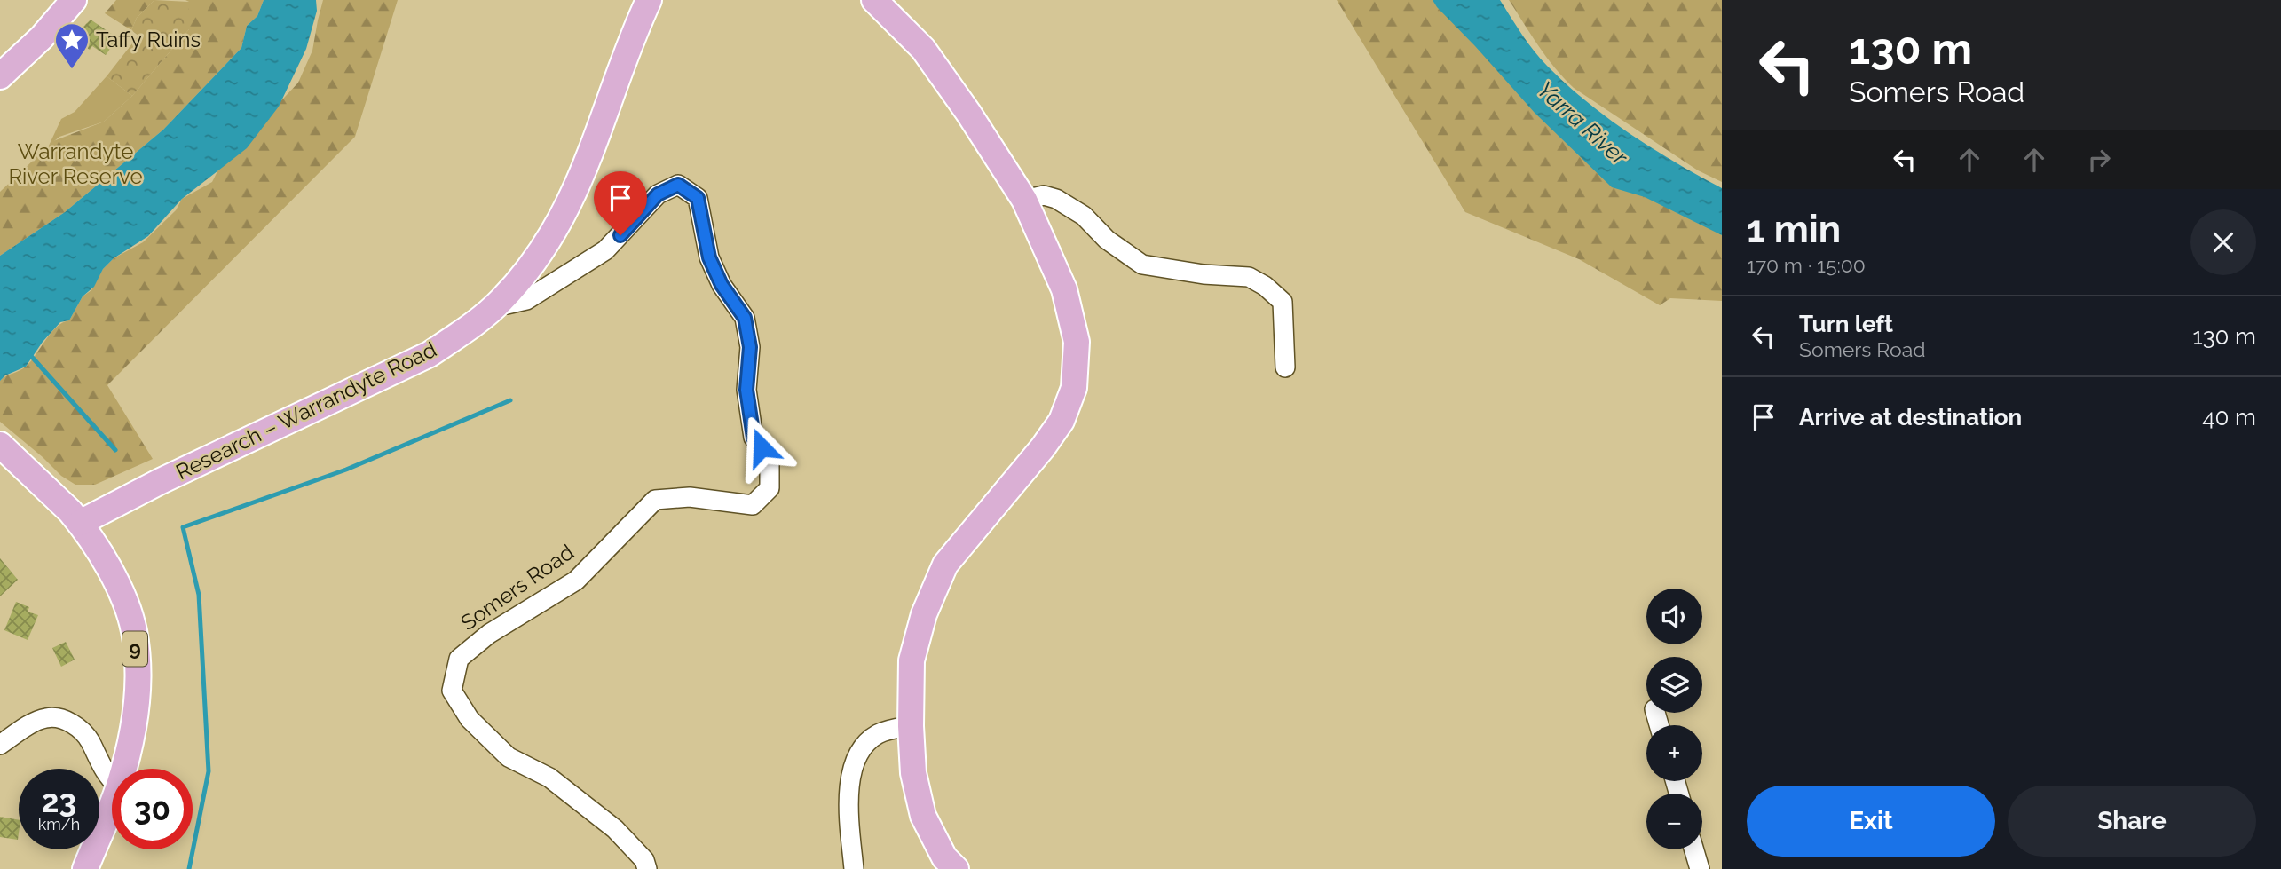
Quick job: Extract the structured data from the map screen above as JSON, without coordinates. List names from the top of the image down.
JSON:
{
  "streets": {
    "main road": ["Research – Warrandyte Road", "9"],
    "street": ["Somers Road"]
  },
  "crossings": [
    ["Research – Warrandyte Road", "Somers Road"],
    ["Research – Warrandyte Road", "9"]
  ],
  "water": ["Yarra River"],
  "parks": ["Warrandyte River Reserve"],
  "places": {
    "place": ["Taffy Ruins"]
  },
  "page": {
    "turn": ["130 m", "Somers Road"],
    "heading": ["1 min", "170 m · 15:00"],
    "list": [
      {
        "name": "Turn left",
        "note": "Somers Road",
        "value": "130 m"
      },
      {
        "name": "Arrive at destination",
        "value": "40 m"
      }
    ],
    "map_buttons": ["+", "−"],
    "speed": "23 km/h",
    "limit": "30",
    "buttons": ["Exit", "Share"]
  }
}
